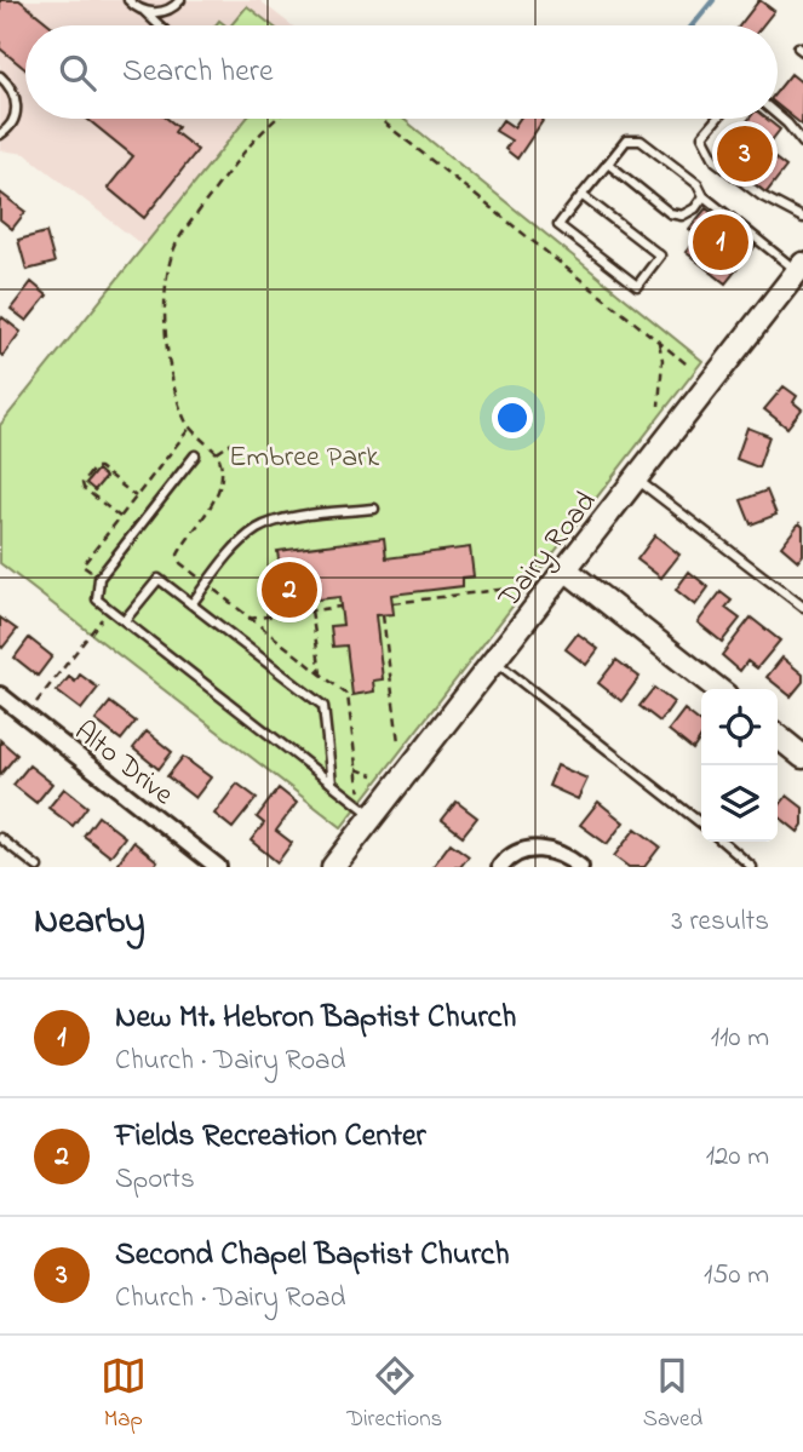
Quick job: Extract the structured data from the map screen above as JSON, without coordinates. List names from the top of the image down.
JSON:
{
  "streets": {
    "street": ["Dairy Road", "Alto Drive"]
  },
  "parks": ["Embree Park"],
  "page": {
    "search": "Search here",
    "pins": ["3", "1", "2"],
    "heading": ["Nearby", "3 results"],
    "list": [
      {
        "mark": "1",
        "name": "New Mt. Hebron Baptist Church",
        "note": "Church · Dairy Road",
        "value": "110 m"
      },
      {
        "mark": "2",
        "name": "Fields Recreation Center",
        "note": "Sports",
        "value": "120 m"
      },
      {
        "mark": "3",
        "name": "Second Chapel Baptist Church",
        "note": "Church · Dairy Road",
        "value": "150 m"
      }
    ],
    "nav": ["Map", "Directions", "Saved"]
  }
}
